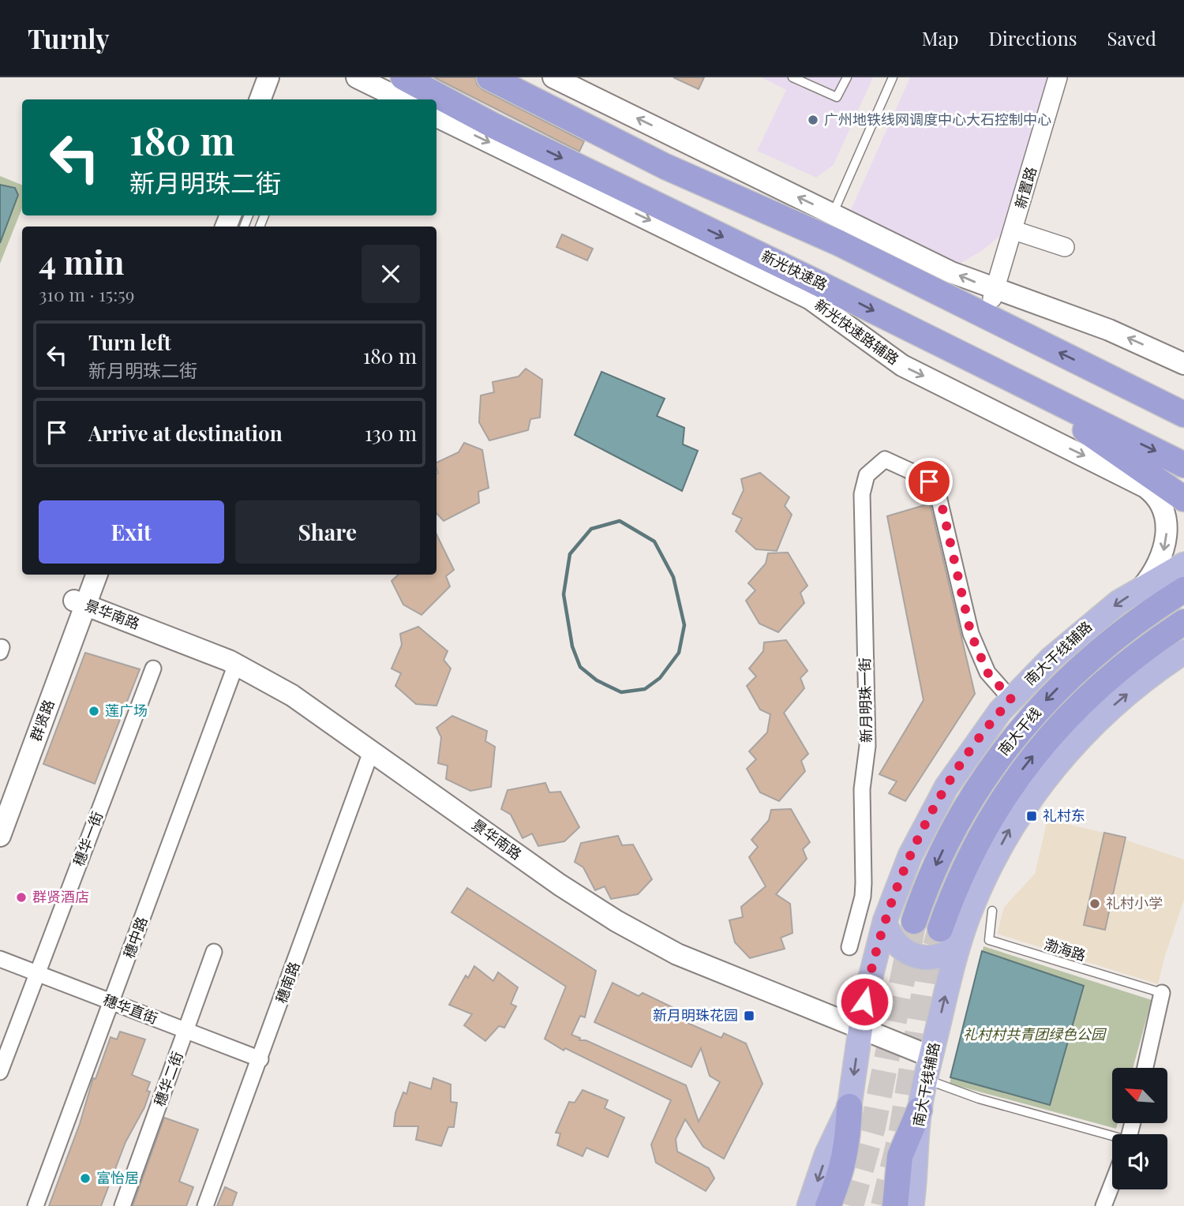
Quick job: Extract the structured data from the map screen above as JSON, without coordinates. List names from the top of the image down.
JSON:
{
  "streets": {
    "highway": ["新光快速路", "南大干线"],
    "main road": [
      "新光快速路辅路",
      "景华南路",
      "南大干线辅路",
      "群贤路"
    ],
    "street": [
      "新置路",
      "新月明珠一街",
      "穗华一街",
      "穗中路",
      "穗南路",
      "穗华直街",
      "穗华二街"
    ],
    "lane": ["渤海路"]
  },
  "crossings": [
    ["景华南路", "南大干线辅路"],
    ["景华南路", "群贤路"],
    ["南大干线辅路", "新月明珠一街"],
    ["穗华一街", "穗华直街"],
    ["穗中路", "穗华直街"],
    ["穗南路", "穗华直街"],
    ["穗华直街", "穗华二街"]
  ],
  "parks": ["礼村村共青团绿色公园"],
  "places": {
    "other": [
      "广州地铁线网调度中心大石控制中心",
      "莲广场",
      "群贤酒店",
      "礼村小学",
      "富怡居"
    ],
    "transit": ["礼村东", "新月明珠花园"]
  },
  "north": "top left",
  "page": {
    "header": "Turnly",
    "nav": ["Map", "Directions", "Saved"],
    "turn": ["180 m", "新月明珠二街"],
    "heading": ["4 min", "310 m · 15:59"],
    "list": [
      {
        "name": "Turn left",
        "note": "新月明珠二街",
        "value": "180 m"
      },
      {
        "name": "Arrive at destination",
        "value": "130 m"
      }
    ],
    "buttons": ["Exit", "Share"]
  }
}
